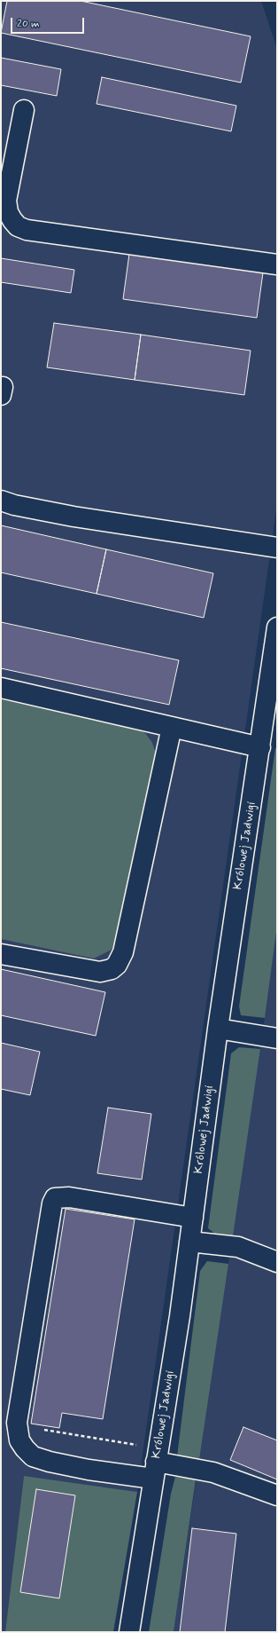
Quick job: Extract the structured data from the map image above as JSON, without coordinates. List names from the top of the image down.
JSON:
{
  "streets": {
    "street": ["Królowej Jadwigi"]
  },
  "scale_bar": "20 m"
}
